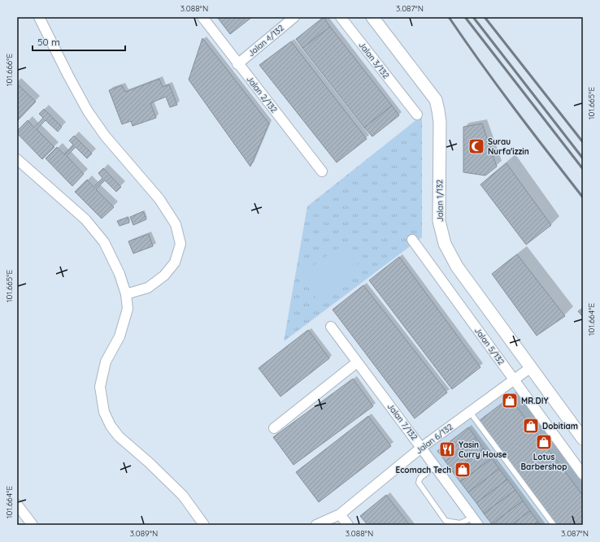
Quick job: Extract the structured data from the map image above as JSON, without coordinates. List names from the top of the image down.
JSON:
{
  "streets": {
    "street": [
      "Jalan 4/132",
      "Jalan 3/132",
      "Jalan 2/132",
      "Jalan 1/132",
      "Jalan 5/132",
      "Jalan 7/132",
      "Jalan 6/132"
    ]
  },
  "crossings": [
    ["Jalan 4/132", "Jalan 2/132"],
    ["Jalan 1/132", "Jalan 6/132"],
    ["Jalan 5/132", "Jalan 6/132"],
    ["Jalan 7/132", "Jalan 6/132"]
  ],
  "places": {
    "mosque": ["Surau Nurfa'izzin"],
    "shop": [
      "MR.DIY",
      "Dobitiam",
      "Lotus Barbershop",
      "Ecomach Tech"
    ],
    "restaurant": ["Yasin Curry House"]
  },
  "scale_bar": "50 m",
  "coordinates": [
    "3.088°N",
    "3.087°N",
    "101.666°E",
    "101.665°E",
    "101.664°E",
    "3.089°N"
  ]
}
